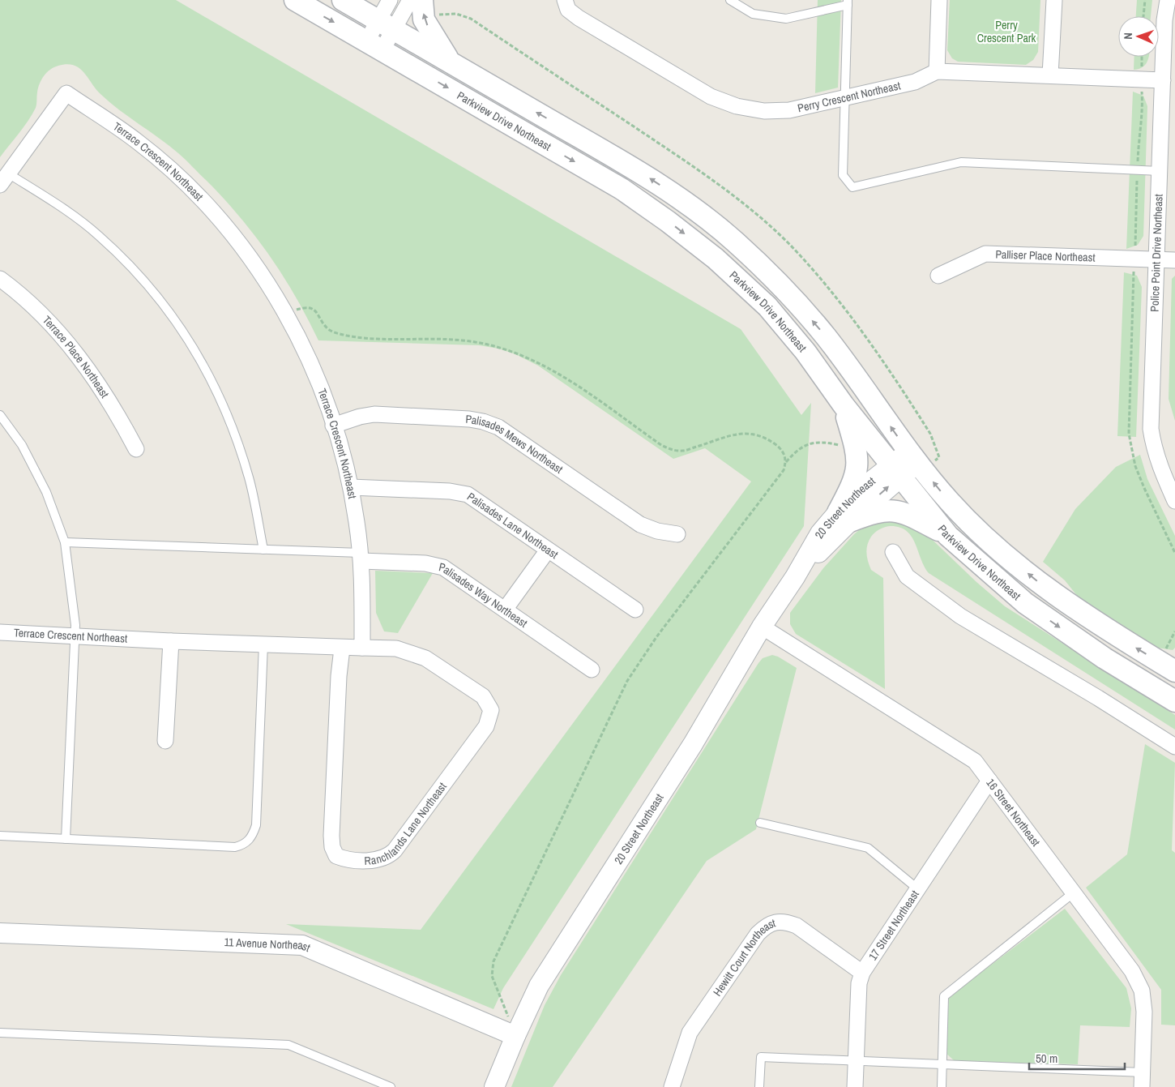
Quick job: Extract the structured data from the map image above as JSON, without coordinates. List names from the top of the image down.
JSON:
{
  "streets": {
    "main road": ["Parkview Drive Northeast"],
    "street": [
      "Perry Crescent Northeast",
      "Terrace Crescent Northeast",
      "Police Point Drive Northeast",
      "Palliser Place Northeast",
      "Terrace Place Northeast",
      "Palisades Mews Northeast",
      "20 Street Northeast",
      "Palisades Lane Northeast",
      "Palisades Way Northeast",
      "16 Street Northeast",
      "Ranchlands Lane Northeast",
      "17 Street Northeast",
      "11 Avenue Northeast",
      "Hewitt Court Northeast"
    ]
  },
  "crossings": [
    ["Perry Crescent Northeast", "Police Point Drive Northeast"],
    ["Parkview Drive Northeast", "20 Street Northeast"],
    ["Terrace Crescent Northeast", "Palisades Mews Northeast"],
    ["Terrace Crescent Northeast", "Palisades Lane Northeast"],
    ["Terrace Crescent Northeast", "Palisades Way Northeast"],
    ["Terrace Crescent Northeast", "Ranchlands Lane Northeast"],
    ["Police Point Drive Northeast", "Palliser Place Northeast"],
    ["20 Street Northeast", "16 Street Northeast"],
    ["20 Street Northeast", "11 Avenue Northeast"],
    ["16 Street Northeast", "17 Street Northeast"],
    ["17 Street Northeast", "Hewitt Court Northeast"]
  ],
  "parks": ["Perry Crescent Park"],
  "scale_bar": "50 m",
  "north": "left"
}
